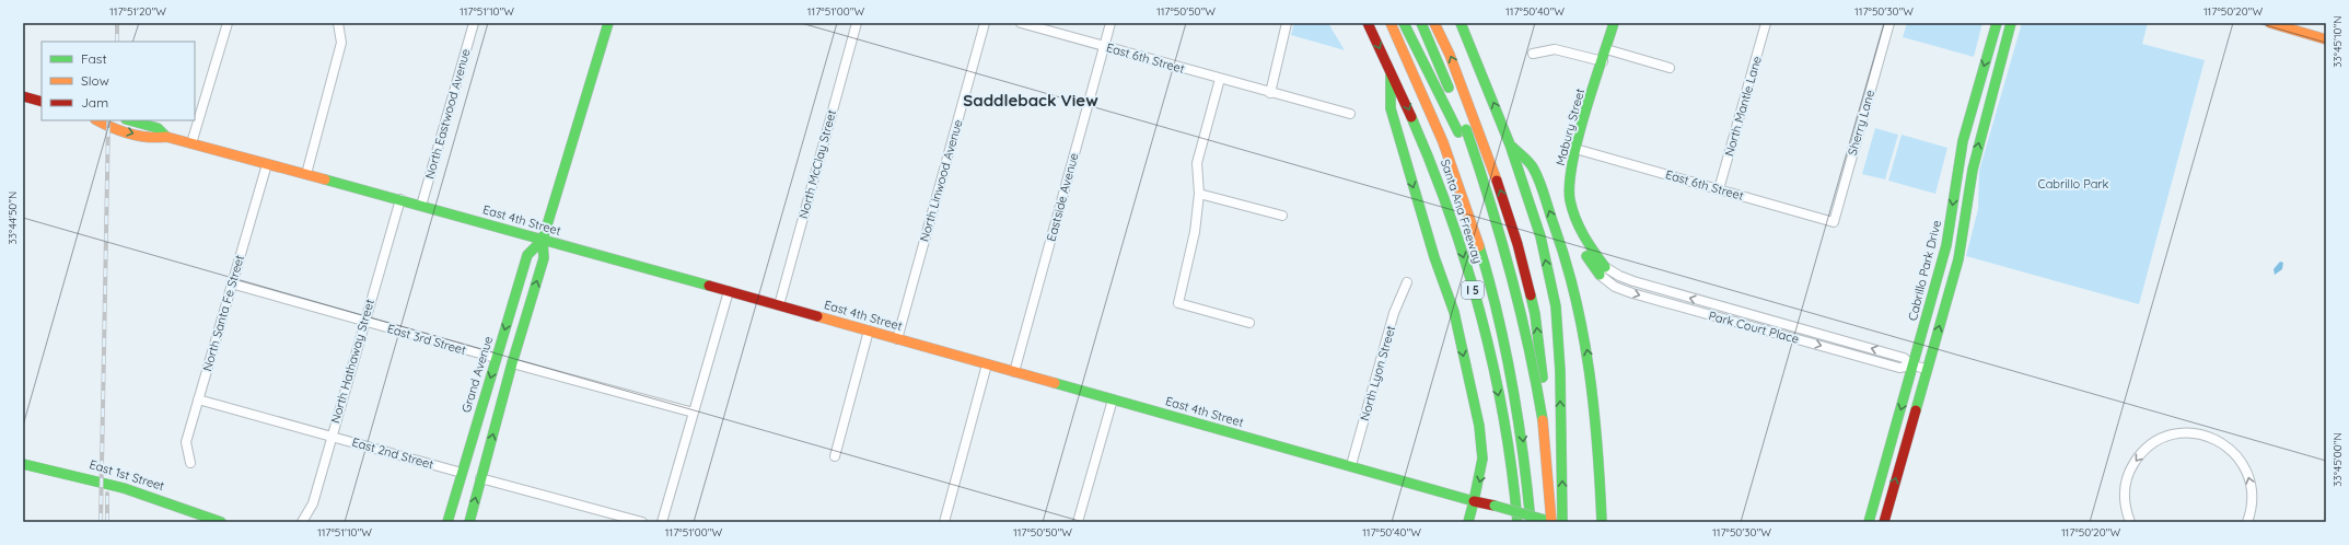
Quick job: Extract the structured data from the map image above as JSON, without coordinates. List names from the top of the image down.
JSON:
{
  "streets": {
    "main road": [
      "Mabury Street",
      "Santa Ana Freeway",
      "East 4th Street",
      "Cabrillo Park Drive",
      "I 5",
      "Grand Avenue",
      "East 1st Street"
    ],
    "street": [
      "East 6th Street",
      "North Mantle Lane",
      "North Eastwood Avenue",
      "Sherry Lane",
      "North McClay Street",
      "North Linwood Avenue",
      "Eastside Avenue",
      "North Santa Fe Street",
      "Park Court Place",
      "East 3rd Street",
      "North Hathaway Street",
      "North Lyon Street",
      "East 2nd Street"
    ]
  },
  "crossings": [
    ["East 6th Street", "North Mantle Lane"],
    ["East 6th Street", "Sherry Lane"],
    ["East 6th Street", "Mabury Street"],
    ["East 6th Street", "Eastside Avenue"],
    ["North Eastwood Avenue", "East 4th Street"],
    ["Mabury Street", "Park Court Place"],
    ["North McClay Street", "East 4th Street"],
    ["North Linwood Avenue", "East 4th Street"],
    ["Eastside Avenue", "East 4th Street"],
    ["East 4th Street", "North Santa Fe Street"],
    ["East 4th Street", "North Hathaway Street"],
    ["East 4th Street", "North Lyon Street"],
    ["East 4th Street", "Grand Avenue"],
    ["Cabrillo Park Drive", "Park Court Place"],
    ["North Santa Fe Street", "East 3rd Street"],
    ["North Santa Fe Street", "East 2nd Street"],
    ["East 3rd Street", "North Hathaway Street"],
    ["East 3rd Street", "Grand Avenue"],
    ["North Hathaway Street", "East 2nd Street"],
    ["Grand Avenue", "East 2nd Street"]
  ],
  "districts": ["Saddleback View"],
  "parks": ["Cabrillo Park"],
  "legend": ["Fast", "Slow", "Jam"],
  "coordinates": [
    "117°51'20\"W",
    "117°51'10\"W",
    "117°51'00\"W",
    "117°50'50\"W",
    "117°50'40\"W",
    "117°50'30\"W",
    "117°50'20\"W",
    "33°45'10\"N",
    "33°44'50\"N",
    "33°45'00\"N"
  ]
}
